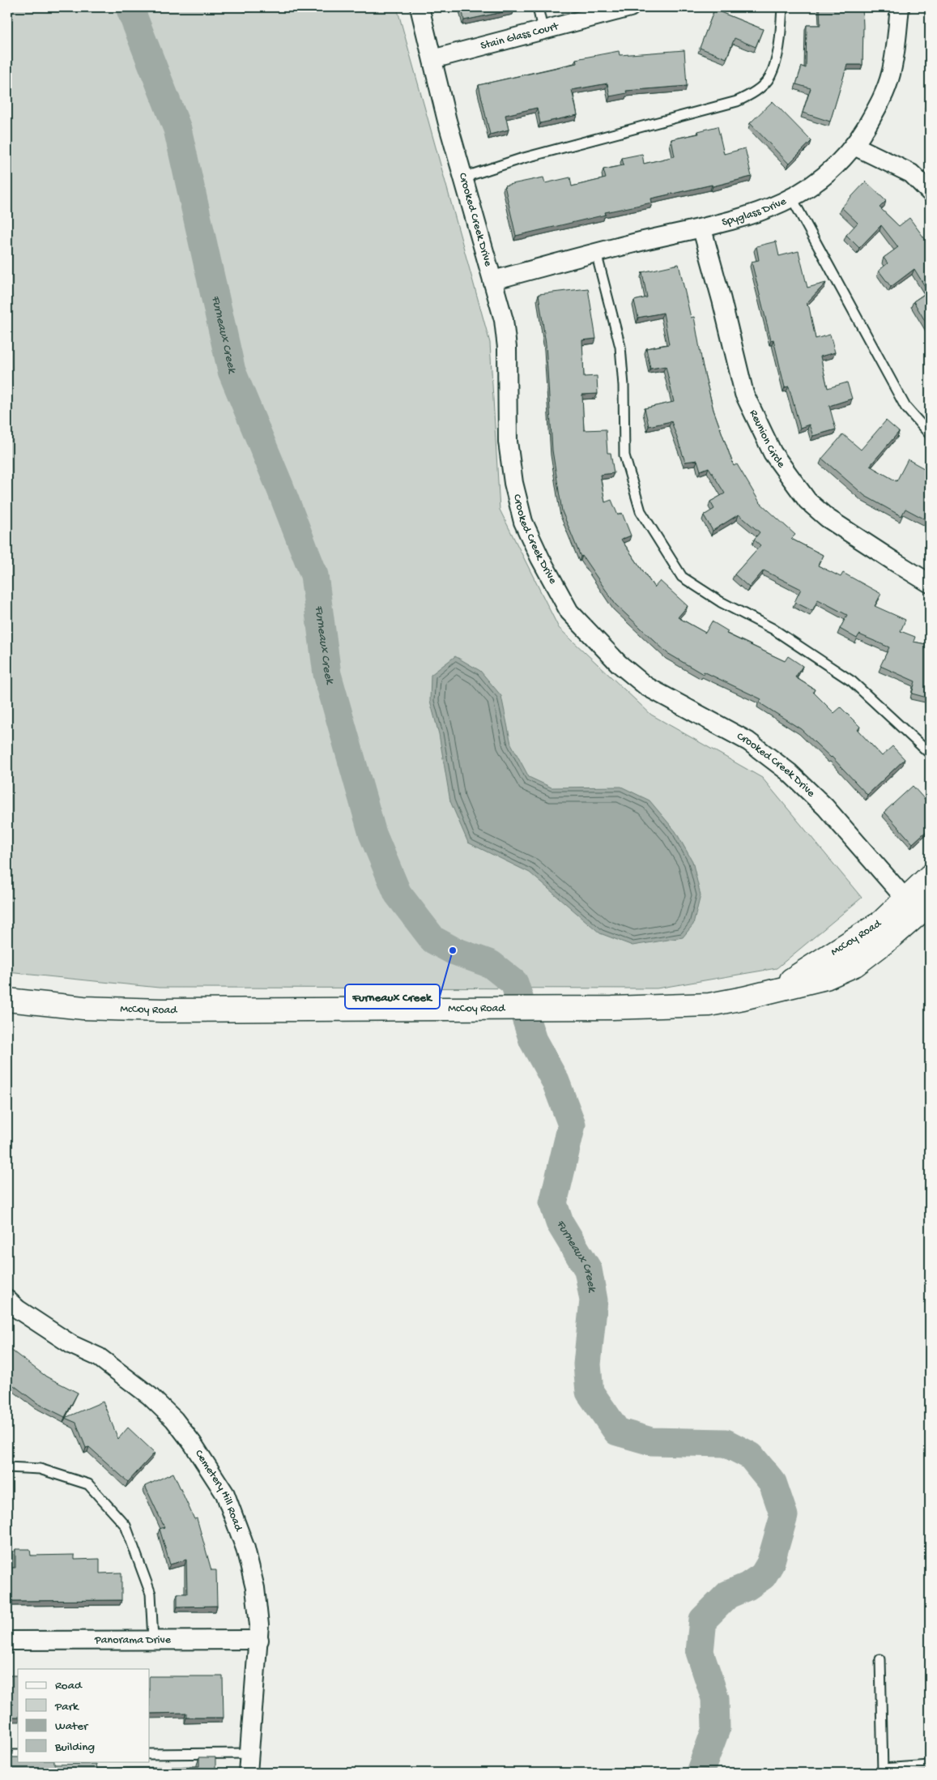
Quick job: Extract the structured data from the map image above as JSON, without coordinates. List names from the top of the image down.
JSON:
{
  "streets": {
    "street": [
      "Stain Glass Court",
      "Spyglass Drive",
      "Crooked Creek Drive",
      "Reunion Circle",
      "McCoy Road",
      "Cemetery Hill Road",
      "Panorama Drive"
    ]
  },
  "crossings": [
    ["Stain Glass Court", "Crooked Creek Drive"],
    ["Spyglass Drive", "Crooked Creek Drive"],
    ["Spyglass Drive", "Reunion Circle"],
    ["Crooked Creek Drive", "McCoy Road"],
    ["Cemetery Hill Road", "Panorama Drive"]
  ],
  "water": ["Furneaux Creek"],
  "places": ["Furneaux Creek"],
  "legend": [
    "Road",
    "Park",
    "Water",
    "Building"
  ]
}
